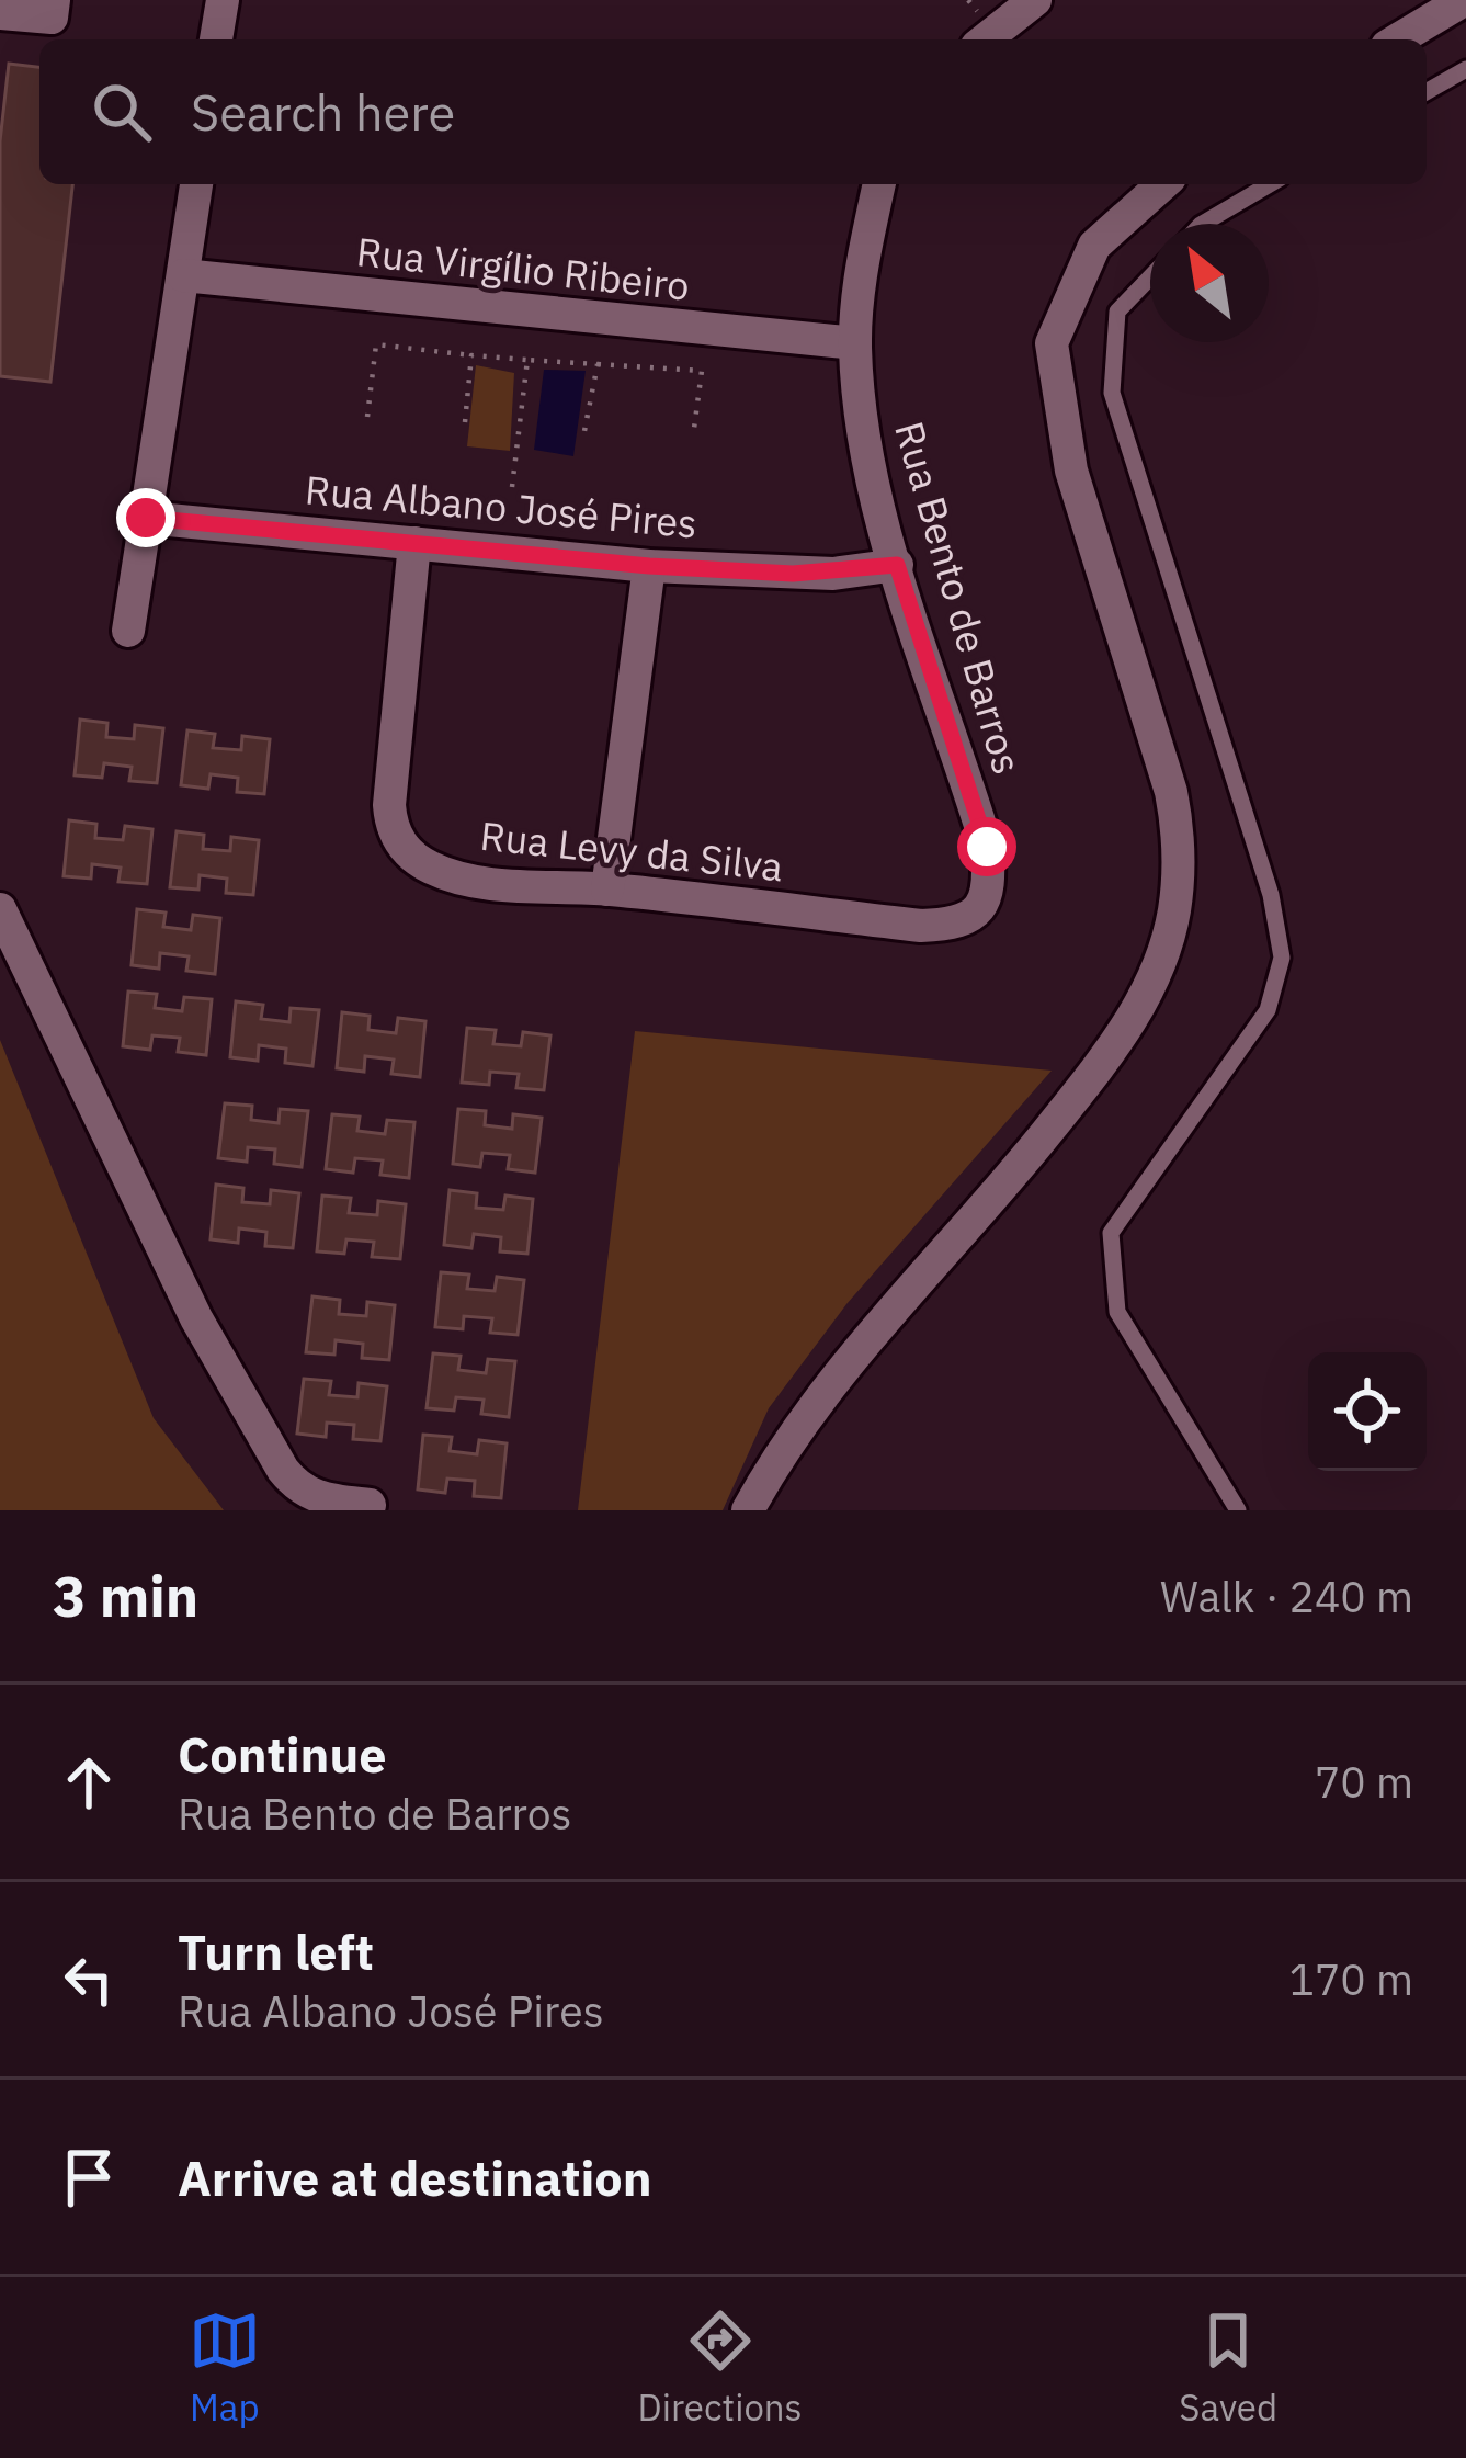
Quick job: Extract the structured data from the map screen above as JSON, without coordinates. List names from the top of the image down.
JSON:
{
  "streets": {
    "street": [
      "Rua Virgílio Ribeiro",
      "Rua Albano José Pires",
      "Rua Bento de Barros",
      "Rua Levy da Silva"
    ]
  },
  "crossings": [
    ["Rua Virgílio Ribeiro", "Rua Bento de Barros"],
    ["Rua Albano José Pires", "Rua Bento de Barros"],
    ["Rua Albano José Pires", "Rua Levy da Silva"],
    ["Rua Bento de Barros", "Rua Levy da Silva"]
  ],
  "north": "top left",
  "page": {
    "search": "Search here",
    "heading": ["3 min", "Walk · 240 m"],
    "list": [
      ["Continue", "Rua Bento de Barros", "70 m"],
      ["Turn left", "Rua Albano José Pires", "170 m"],
      "Arrive at destination"
    ],
    "nav": ["Map", "Directions", "Saved"]
  }
}
